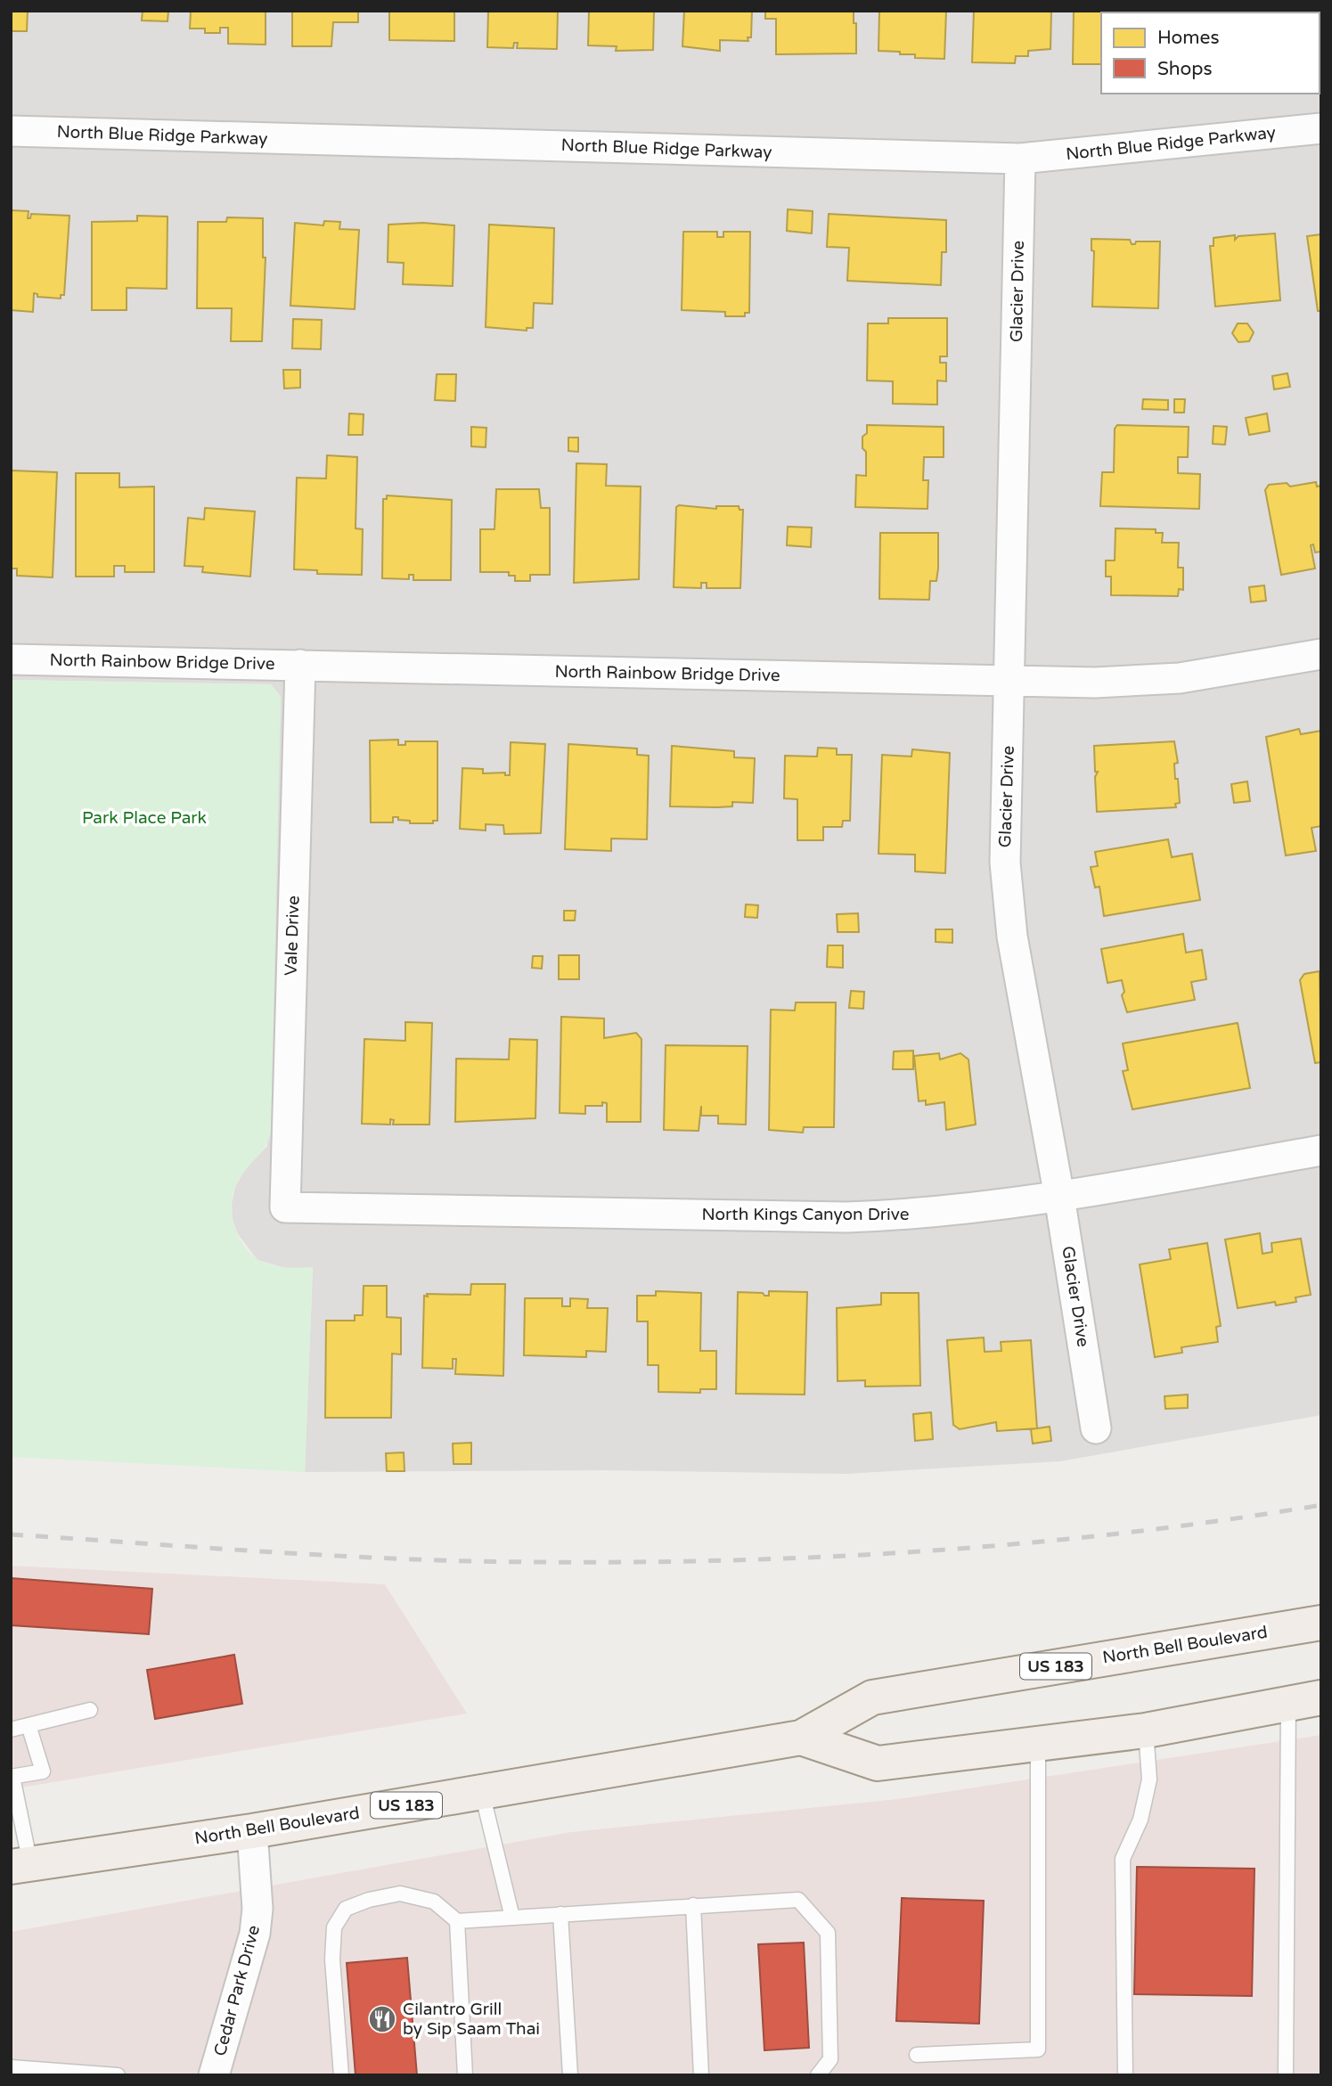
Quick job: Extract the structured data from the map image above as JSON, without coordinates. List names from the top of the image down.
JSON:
{
  "streets": {
    "main road": ["North Bell Boulevard", "US 183"],
    "street": [
      "North Blue Ridge Parkway",
      "Glacier Drive",
      "North Rainbow Bridge Drive",
      "Vale Drive",
      "North Kings Canyon Drive",
      "Cedar Park Drive"
    ]
  },
  "crossings": [
    ["North Blue Ridge Parkway", "Glacier Drive"],
    ["Glacier Drive", "North Rainbow Bridge Drive"],
    ["Glacier Drive", "North Kings Canyon Drive"],
    ["North Rainbow Bridge Drive", "Vale Drive"],
    ["Vale Drive", "North Kings Canyon Drive"],
    ["North Bell Boulevard", "Cedar Park Drive"]
  ],
  "parks": ["Park Place Park"],
  "places": {
    "restaurant": ["Cilantro Grill by Sip Saam Thai"]
  },
  "legend": ["Homes", "Shops"]
}
